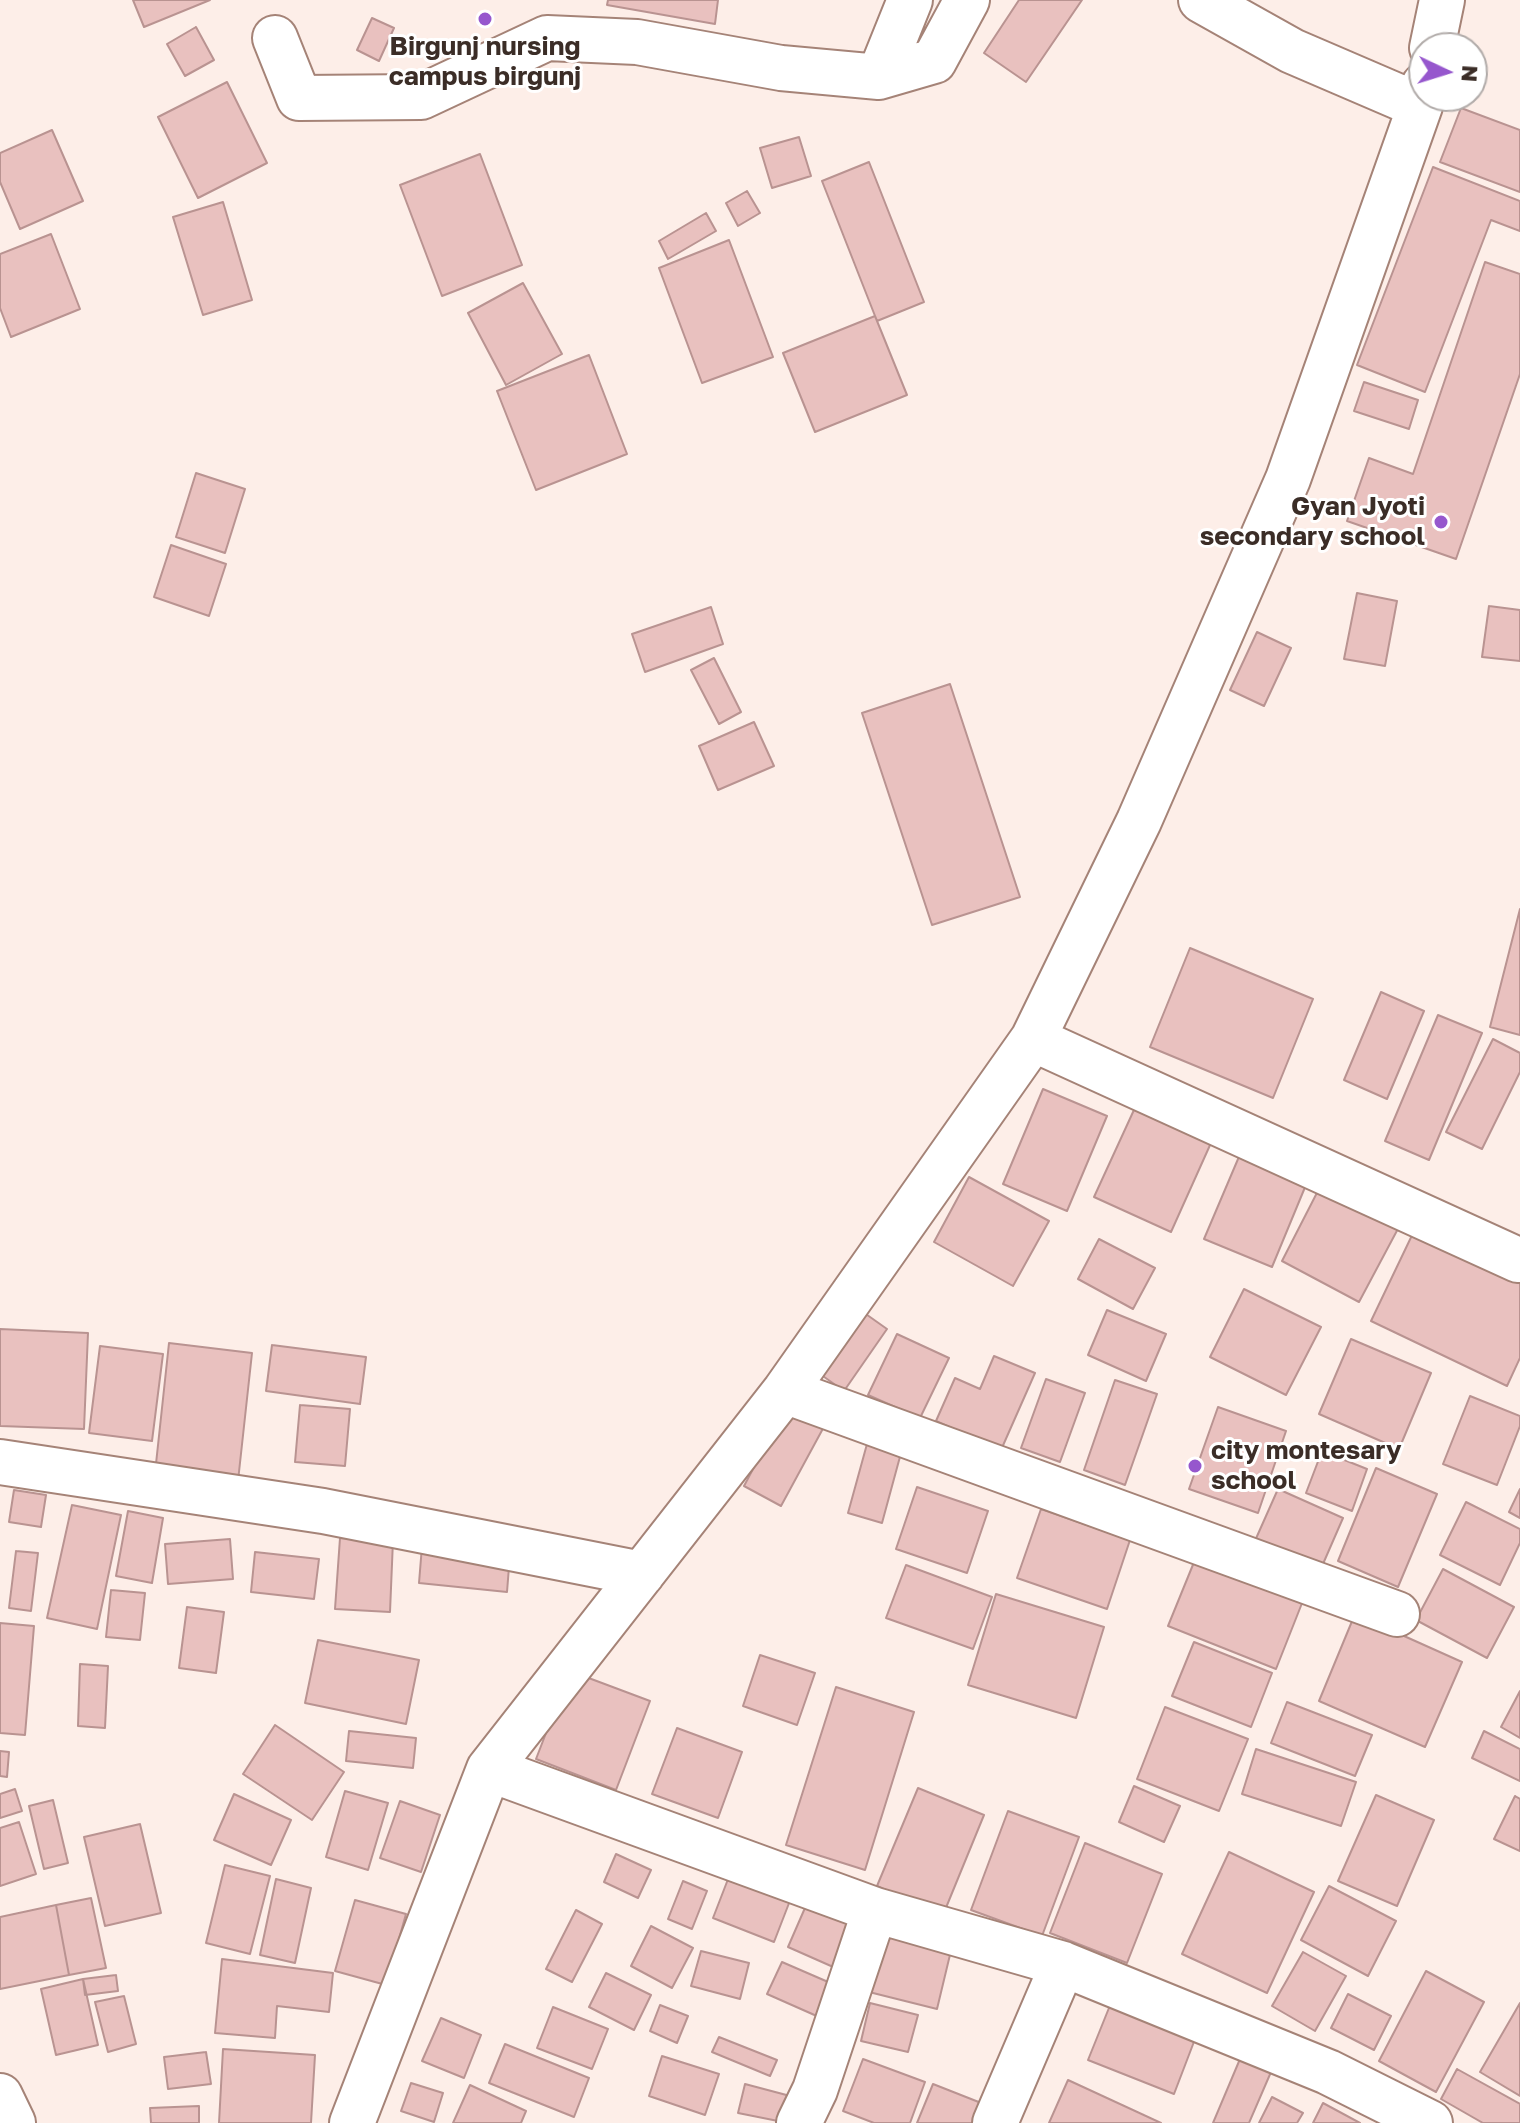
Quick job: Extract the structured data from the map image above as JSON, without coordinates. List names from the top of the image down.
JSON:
{
  "places": ["Birgunj nursing campus birgunj", "Gyan Jyoti secondary school", "city montesary school"],
  "north": "right"
}
